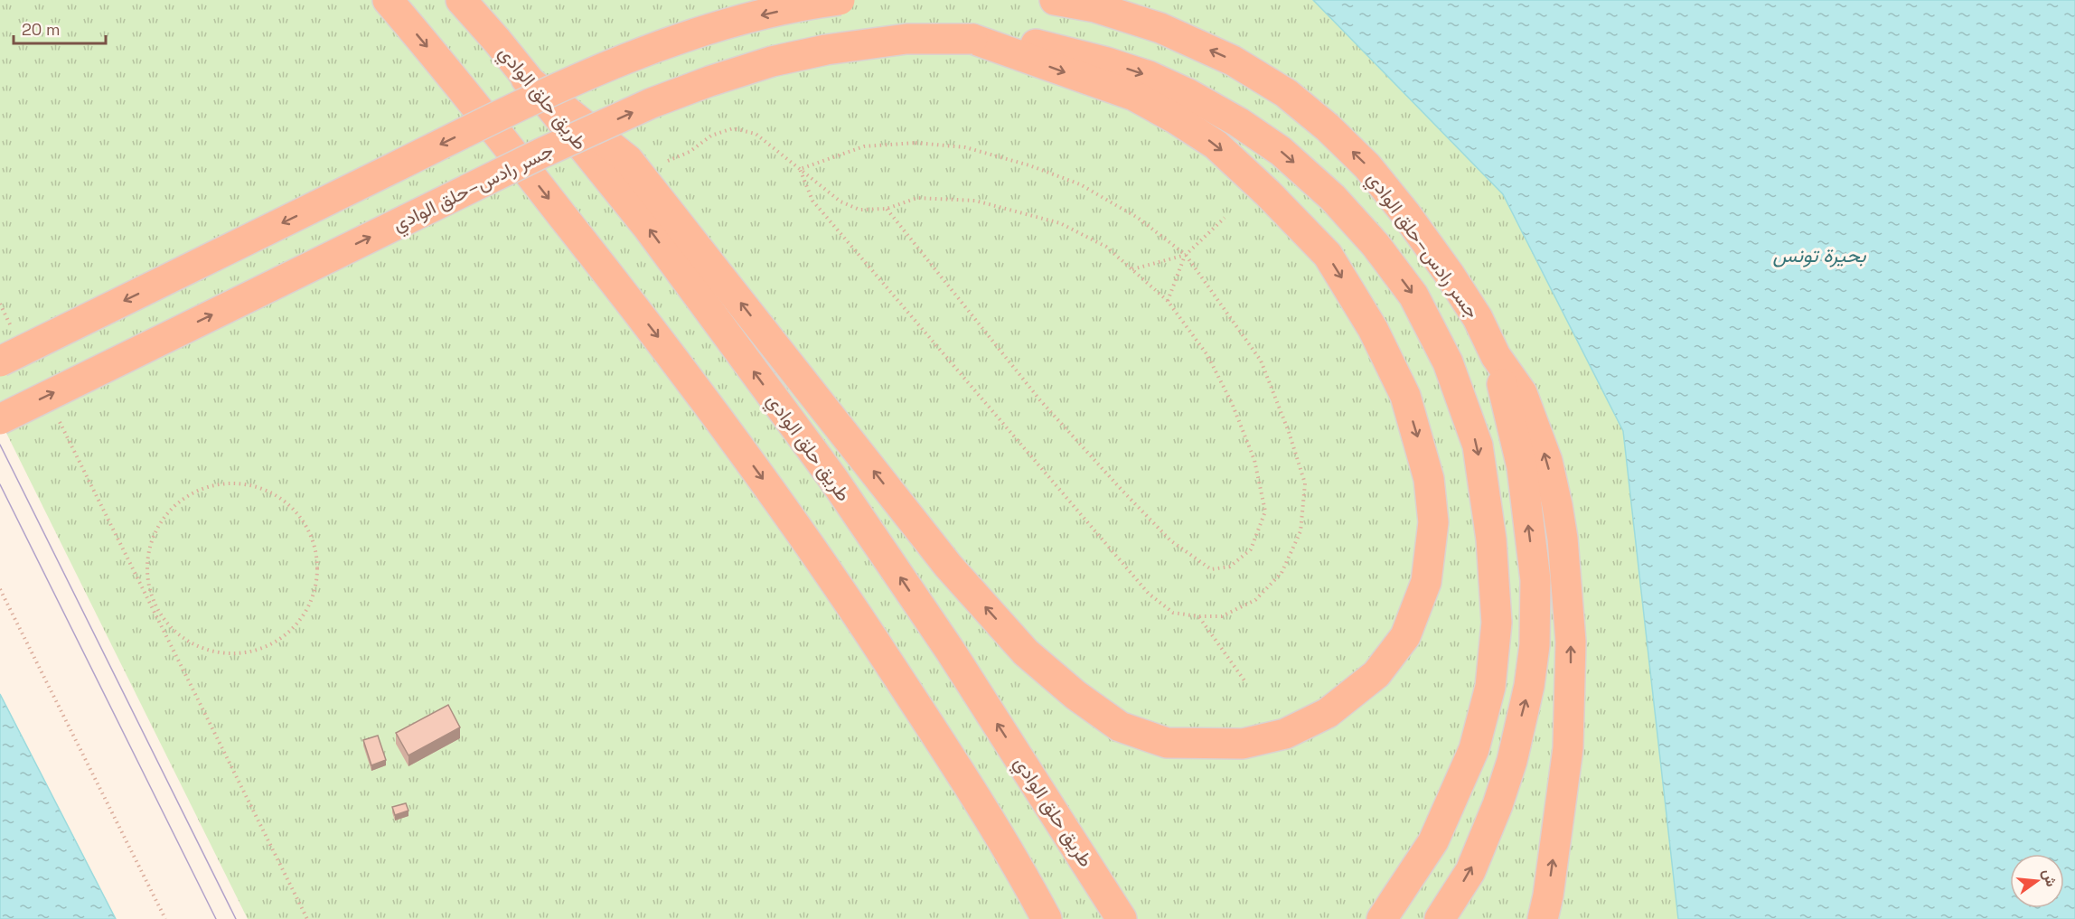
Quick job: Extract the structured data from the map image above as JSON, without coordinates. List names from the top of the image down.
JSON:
{
  "streets": {
    "highway": ["طريق حلق الوادي", "جسر رادس–حلق الوادي"]
  },
  "water": ["بحيرة تونس"],
  "scale_bar": "20 m",
  "north": "right"
}
